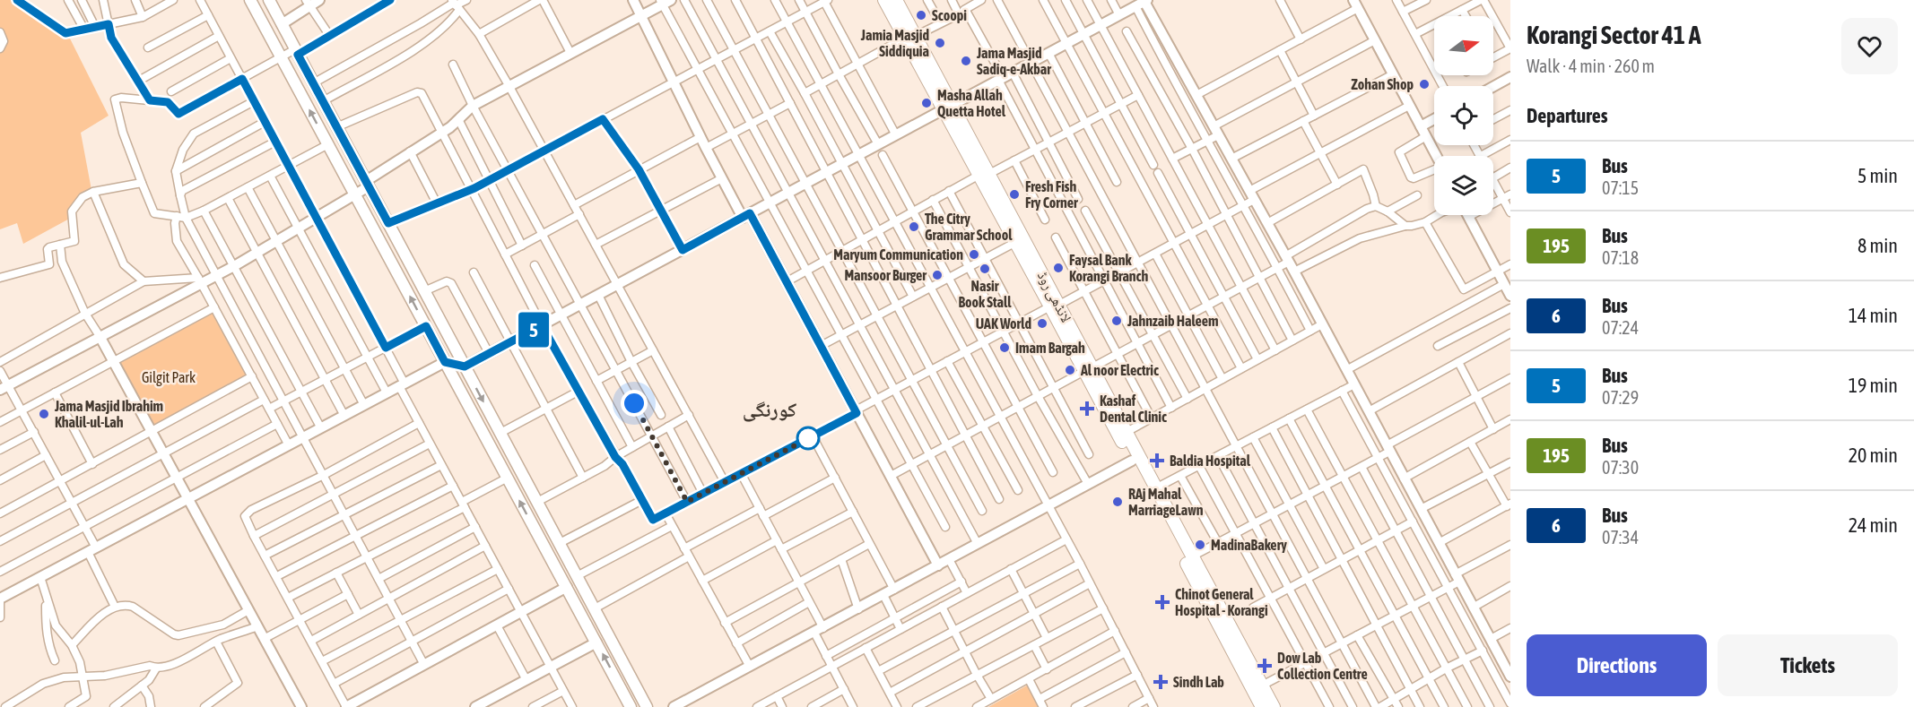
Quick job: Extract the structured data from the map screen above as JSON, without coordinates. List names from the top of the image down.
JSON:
{
  "streets": {
    "main road": ["لانڈھی روڈ"]
  },
  "districts": ["کورنگی"],
  "parks": ["Gilgit Park"],
  "places": {
    "other": [
      "Scoopi",
      "Jamia Masjid Siddiquia",
      "Jama Masjid Sadiq-e-Akbar",
      "Zohan Shop",
      "Masha Allah Quetta Hotel",
      "Fresh Fish Fry Corner",
      "The Citry Grammar School",
      "Maryum Communication",
      "Faysal Bank Korangi Branch",
      "Nasir Book Stall",
      "Mansoor Burger",
      "Jahnzaib Haleem",
      "UAK World",
      "Imam Bargah",
      "Al noor Electric",
      "Jama Masjid Ibrahim Khalil-ul-Lah",
      "RAj Mahal MarriageLawn",
      "MadinaBakery"
    ],
    "health": [
      "Kashaf Dental Clinic",
      "Baldia Hospital",
      "Chinot General Hospital - Korangi",
      "Dow Lab Collection Centre",
      "Sindh Lab"
    ]
  },
  "lines": ["bus line 5"],
  "north": "right",
  "page": {
    "on_map": "5",
    "heading": [
      ["Korangi Sector 41 A", "Walk · 4 min · 260 m"],
      "Departures"
    ],
    "list": [
      {
        "mark": "5",
        "name": "Bus",
        "note": "07:15",
        "value": "5 min"
      },
      {
        "mark": "195",
        "name": "Bus",
        "note": "07:18",
        "value": "8 min"
      },
      {
        "mark": "6",
        "name": "Bus",
        "note": "07:24",
        "value": "14 min"
      },
      {
        "mark": "5",
        "name": "Bus",
        "note": "07:29",
        "value": "19 min"
      },
      {
        "mark": "195",
        "name": "Bus",
        "note": "07:30",
        "value": "20 min"
      },
      {
        "mark": "6",
        "name": "Bus",
        "note": "07:34",
        "value": "24 min"
      }
    ],
    "buttons": ["Directions", "Tickets"]
  }
}
